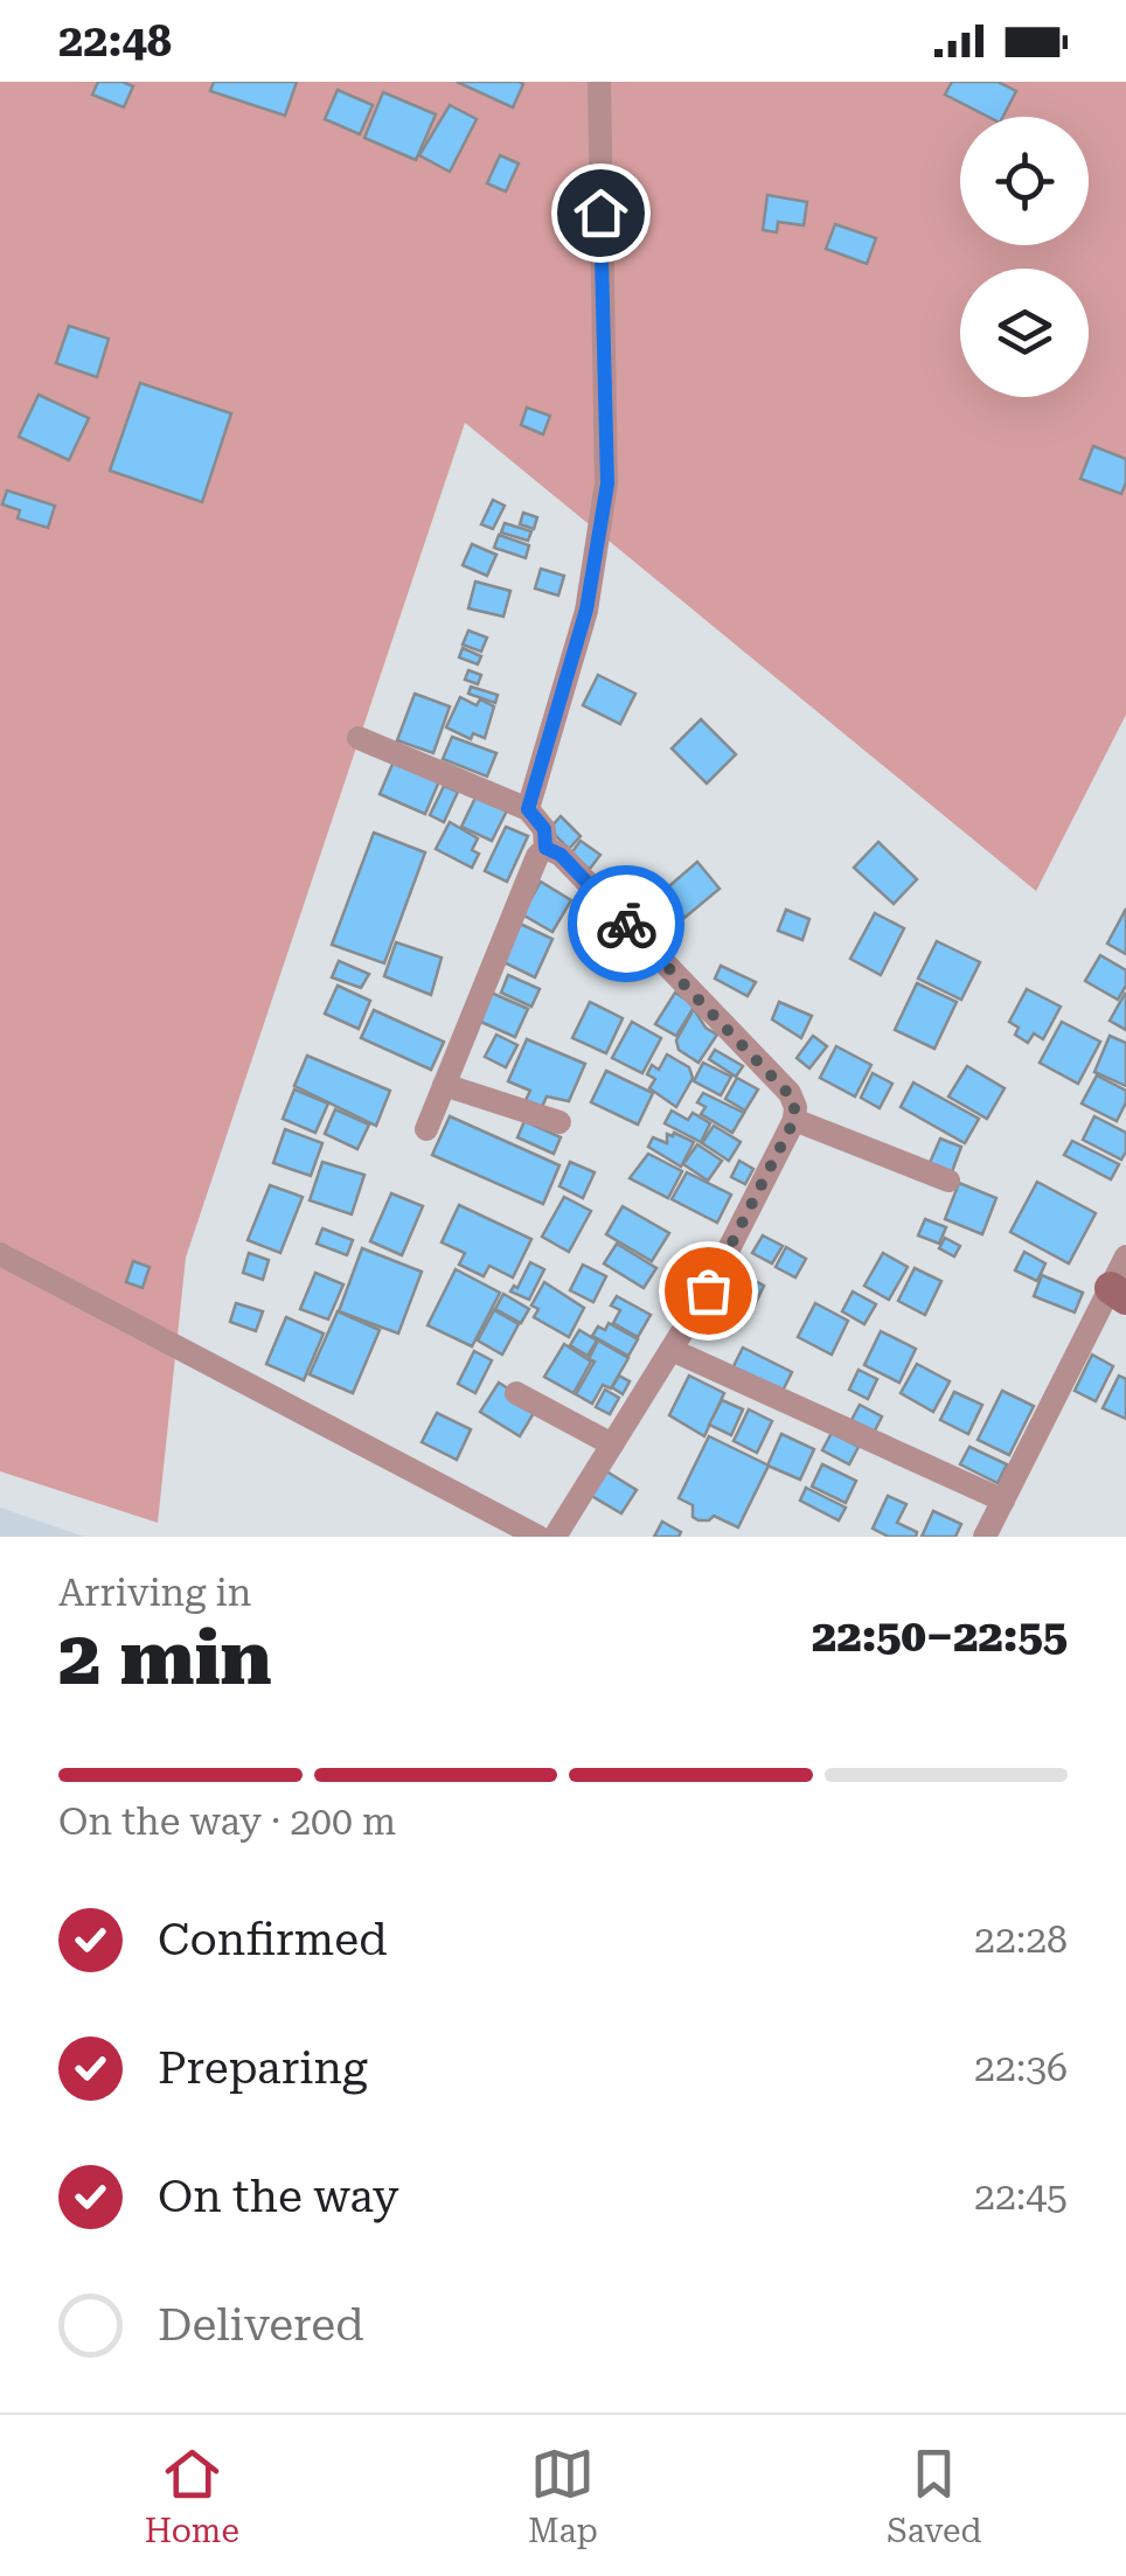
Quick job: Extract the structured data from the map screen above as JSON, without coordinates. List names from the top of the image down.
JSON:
{
  "page": {
    "status": "22:48",
    "heading": ["2 min", "Arriving in", "22:50–22:55"],
    "bar": "On the way · 200 m",
    "list": [
      ["Confirmed", "22:28"],
      ["Preparing", "22:36"],
      ["On the way", "22:45"],
      "Delivered"
    ],
    "tabs": ["Home", "Map", "Saved"]
  }
}
